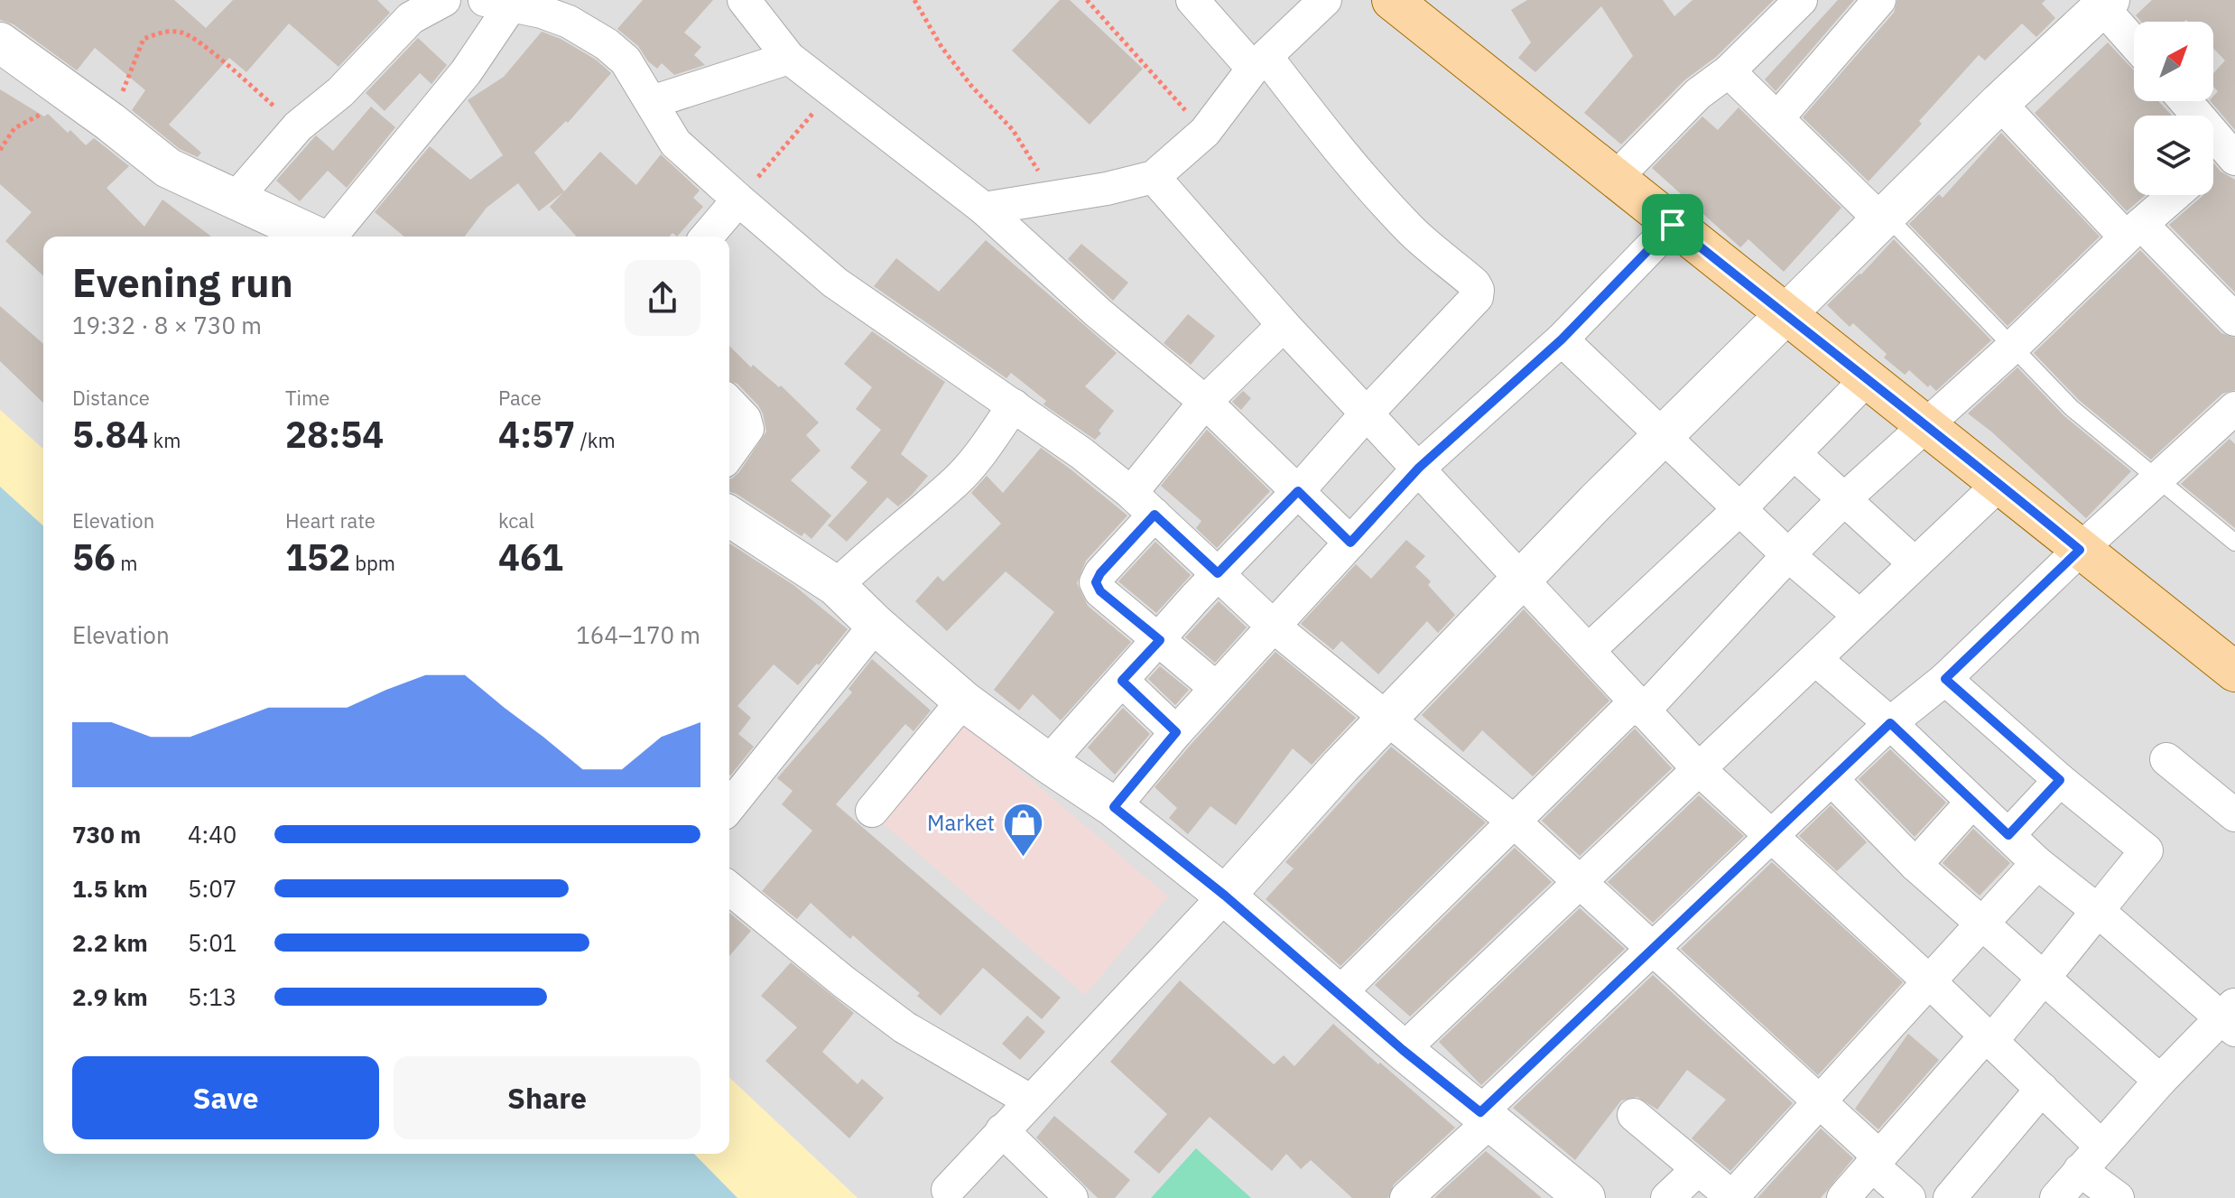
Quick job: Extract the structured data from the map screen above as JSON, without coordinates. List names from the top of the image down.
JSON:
{
  "places": {
    "shop": ["Market"]
  },
  "north": "top right",
  "page": {
    "heading": ["Evening run", "19:32 · 8 × 730 m"],
    "stats": [
      ["Distance", "5.84 km"],
      ["Time", "28:54"],
      ["Pace", "4:57 /km"],
      ["Elevation", "56 m"],
      ["Heart rate", "152 bpm"],
      ["kcal", "461"]
    ],
    "chart": ["Elevation", "164–170 m"],
    "list": [
      {
        "name": "730 m",
        "note": "4:40"
      },
      {
        "name": "1.5 km",
        "note": "5:07"
      },
      {
        "name": "2.2 km",
        "note": "5:01"
      },
      {
        "name": "2.9 km",
        "note": "5:13"
      }
    ],
    "buttons": ["Save", "Share"]
  }
}
